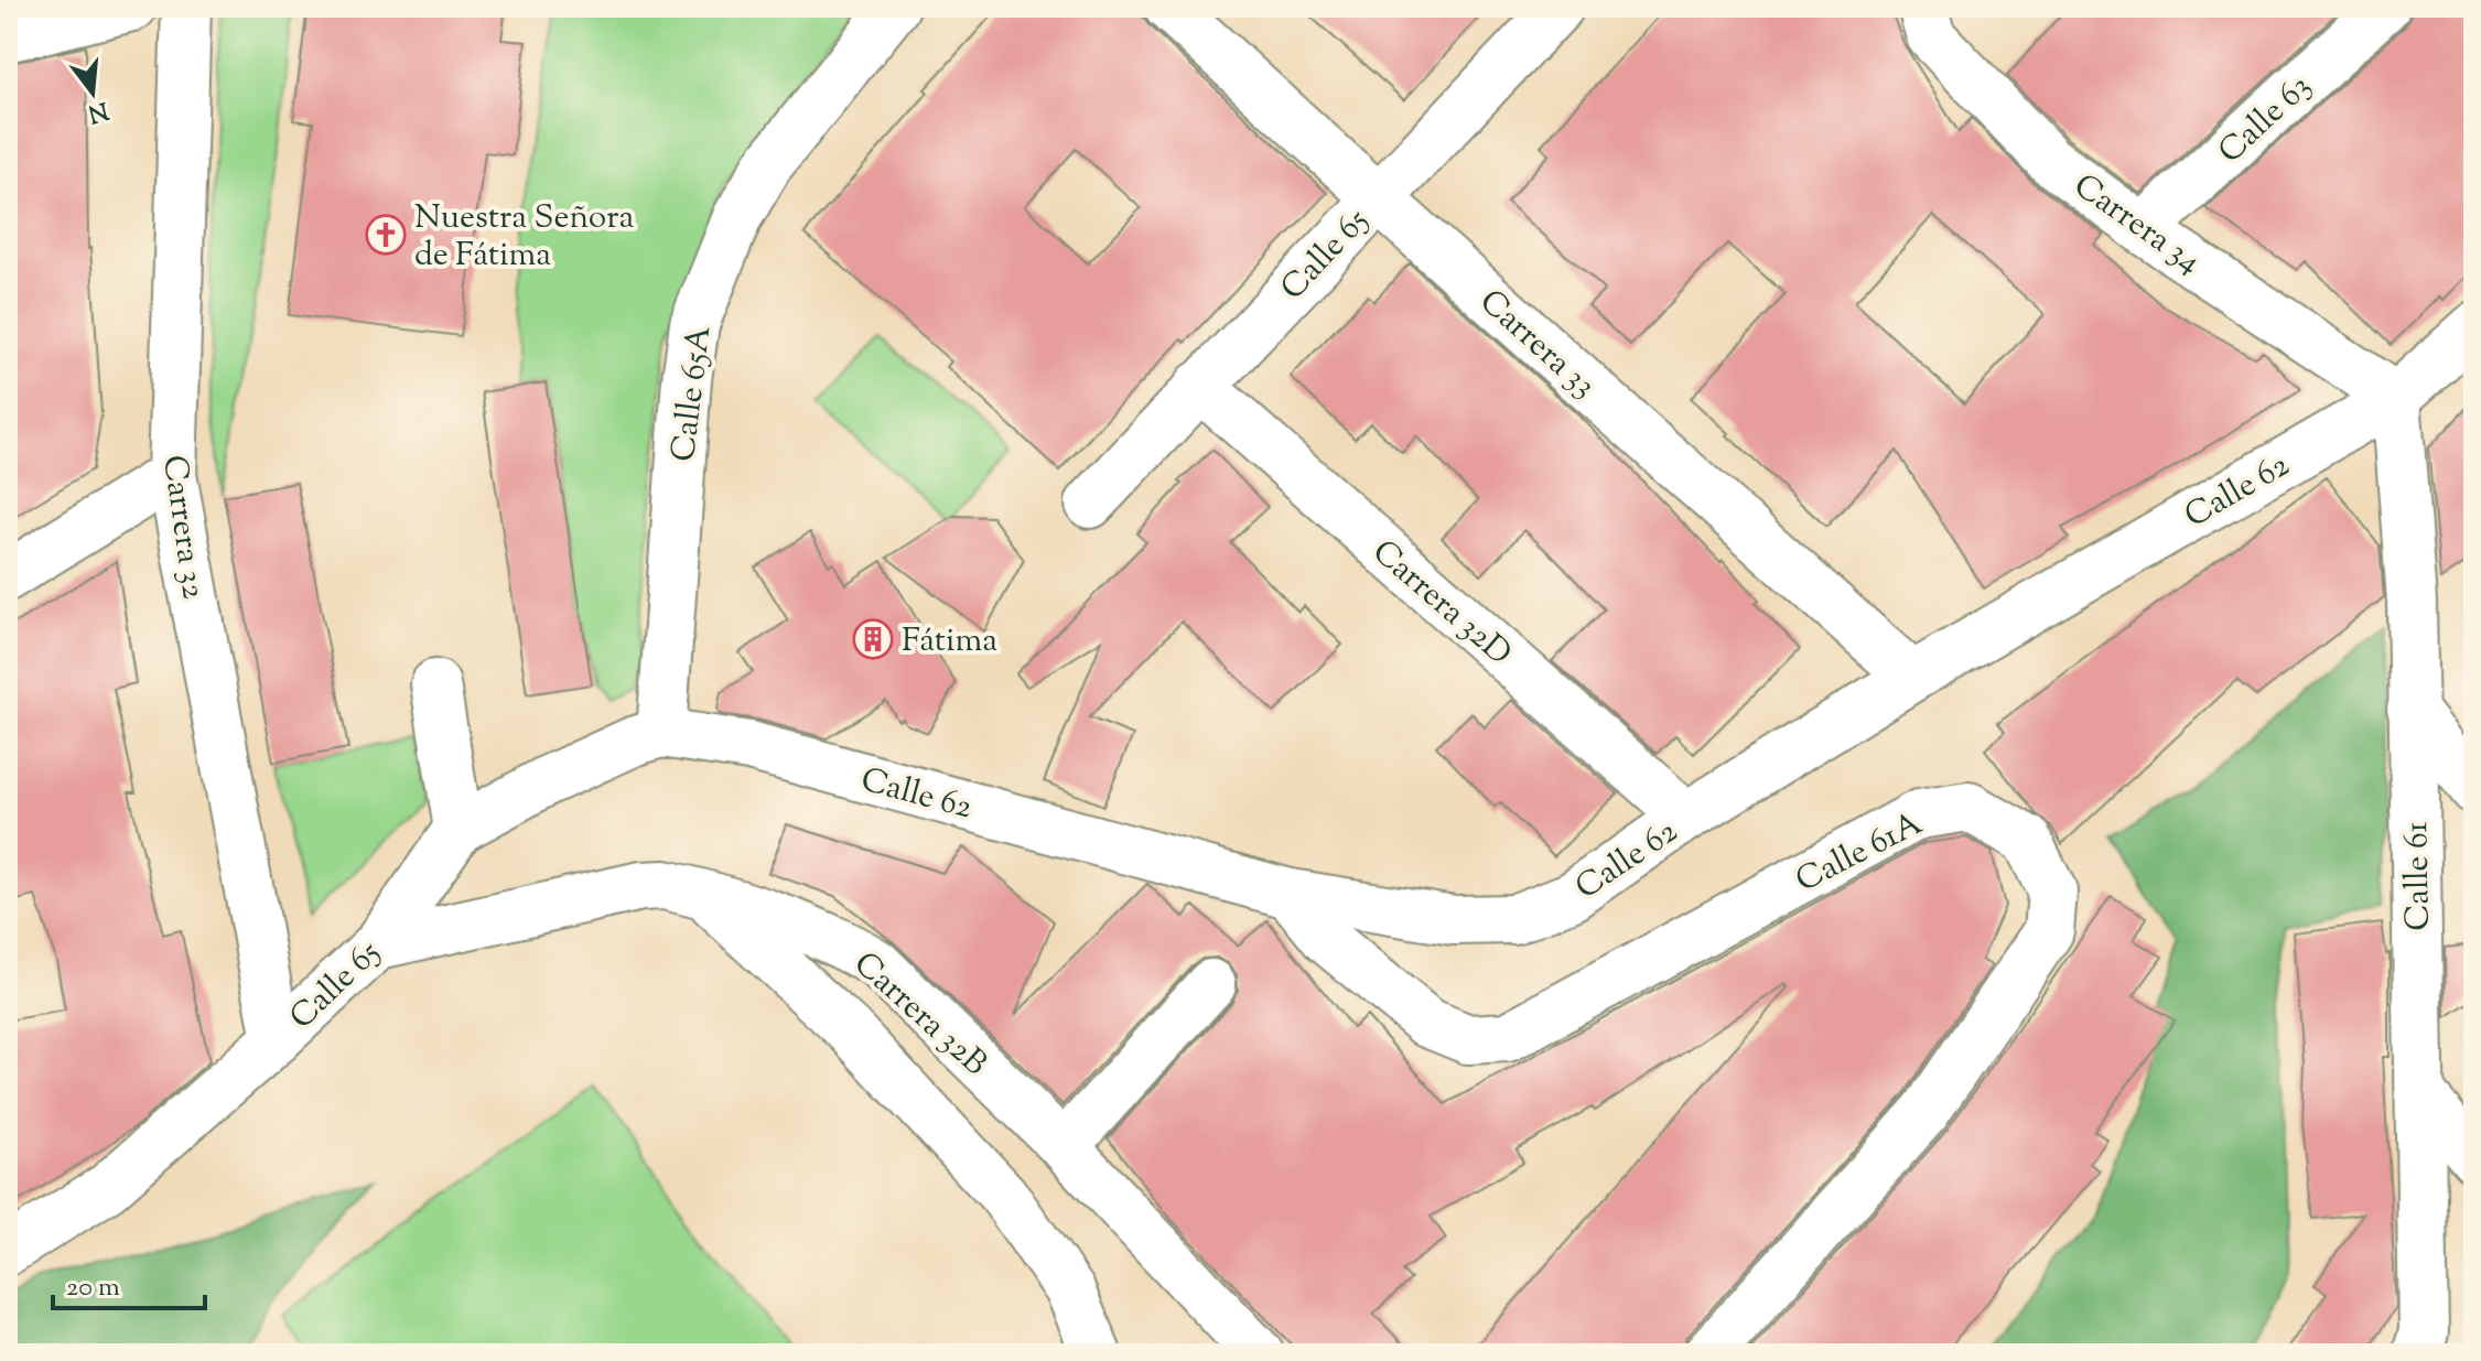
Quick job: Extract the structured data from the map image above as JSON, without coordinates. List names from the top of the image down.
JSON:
{
  "streets": {
    "street": [
      "Calle 63",
      "Carrera 34",
      "Calle 65",
      "Carrera 33",
      "Calle 65A",
      "Calle 62",
      "Carrera 32",
      "Carrera 32D",
      "Calle 61A",
      "Calle 61",
      "Carrera 32B"
    ]
  },
  "crossings": [
    ["Calle 63", "Carrera 34"],
    ["Carrera 34", "Calle 62"],
    ["Carrera 34", "Calle 61"],
    ["Calle 65", "Carrera 33"],
    ["Calle 65", "Calle 65A"],
    ["Calle 65", "Calle 62"],
    ["Calle 65", "Carrera 32"],
    ["Calle 65", "Carrera 32D"],
    ["Calle 65", "Carrera 32B"],
    ["Carrera 33", "Calle 62"],
    ["Calle 65A", "Calle 62"],
    ["Calle 62", "Carrera 32D"],
    ["Calle 62", "Calle 61A"],
    ["Calle 62", "Calle 61"]
  ],
  "places": {
    "church": ["Nuestra Señora de Fátima"],
    "building": ["Fátima"]
  },
  "scale_bar": "20 m",
  "north": "bottom"
}
